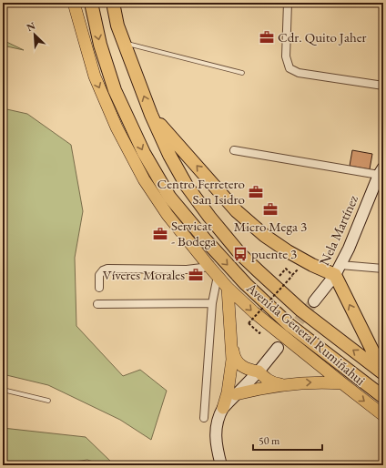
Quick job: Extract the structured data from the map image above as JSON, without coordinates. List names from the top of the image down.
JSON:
{
  "streets": {
    "main road": ["Nela Martínez", "Avenida General Rumiñahui"]
  },
  "one_way": ["Avenida General Rumiñahui"],
  "places": {
    "office": [
      "Cdr. Quito Jaher",
      "Centro Ferretero San Isidro",
      "Micro Mega 3",
      "Servicat - Bodega",
      "Víveres Morales"
    ],
    "bus stop": ["puente 3"]
  },
  "scale_bar": "50 m",
  "north": "top left"
}
